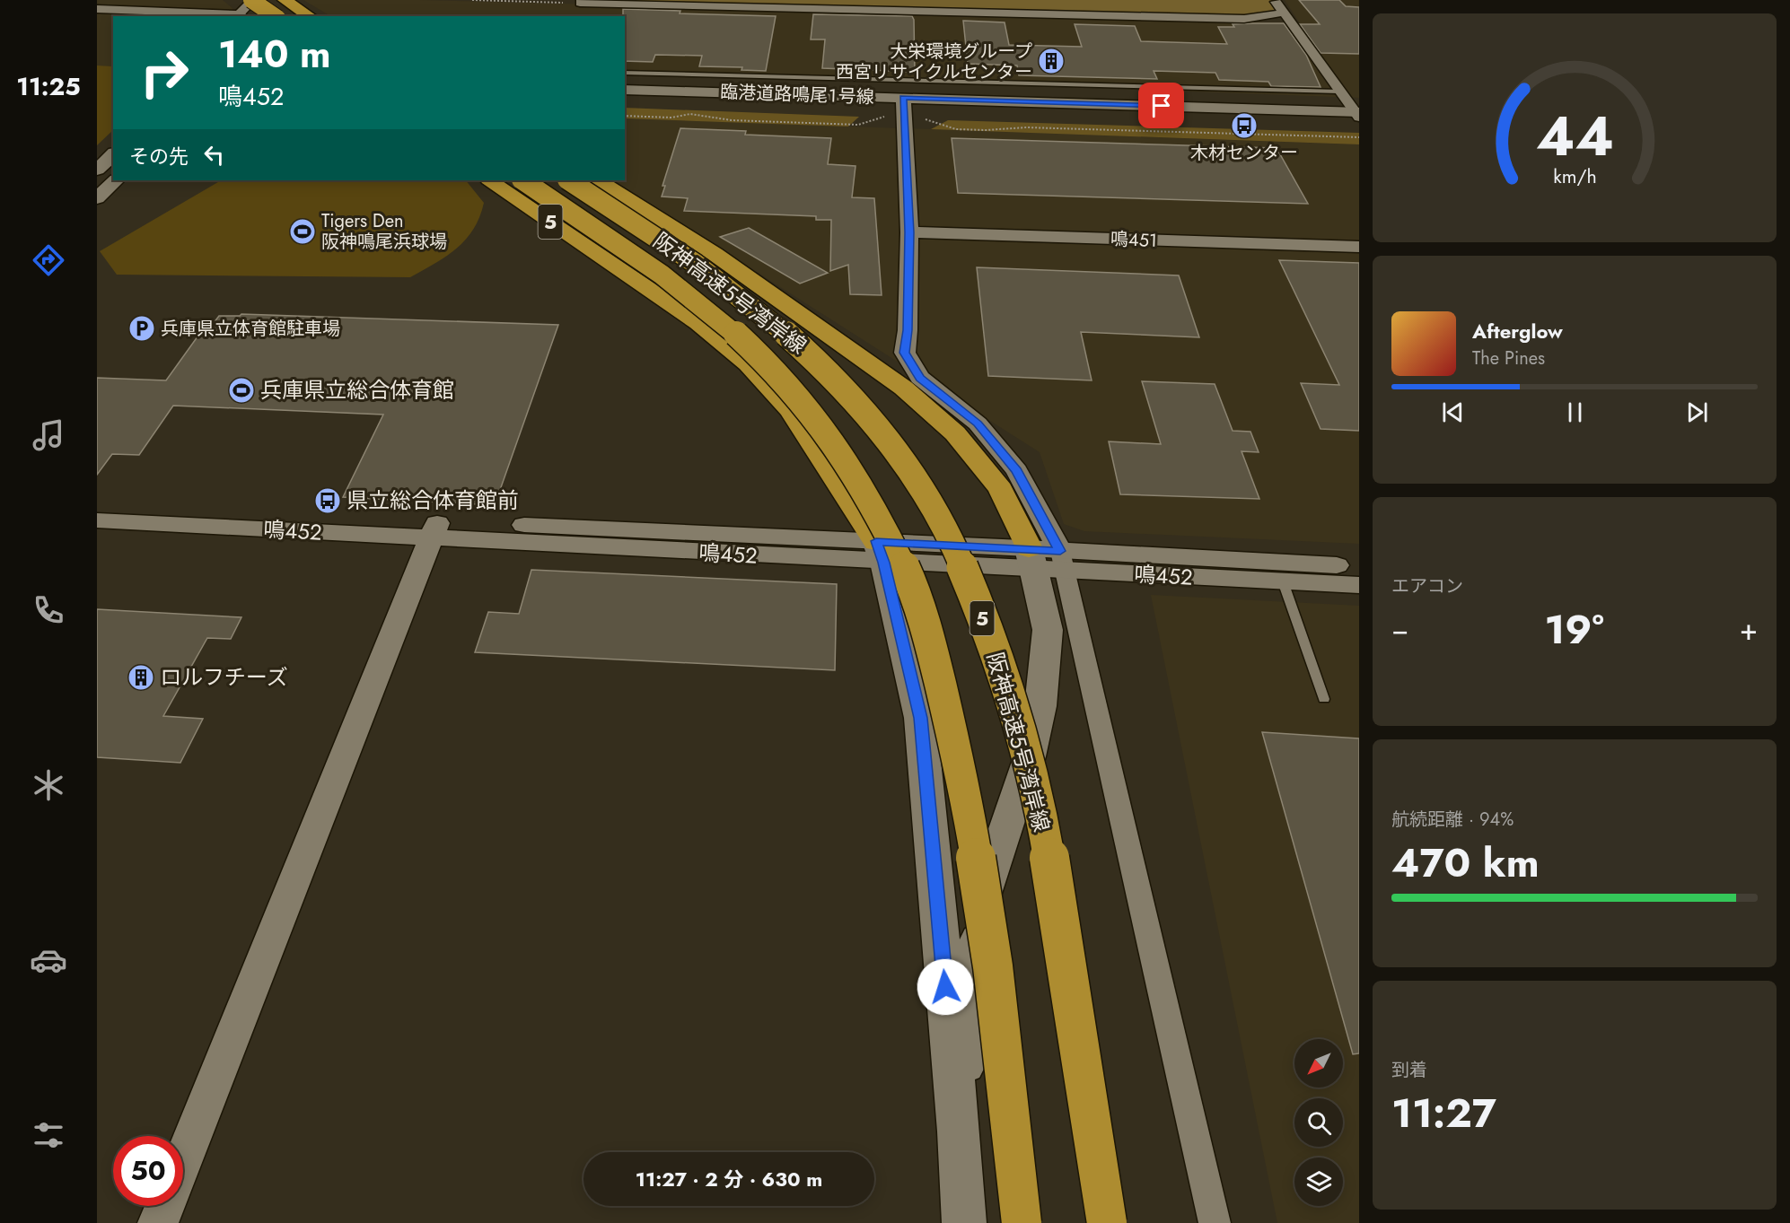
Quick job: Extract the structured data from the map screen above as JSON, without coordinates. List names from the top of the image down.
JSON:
{
  "streets": {
    "highway": ["5", "阪神高速5号湾岸線"],
    "street": ["臨港道路鳴尾１号線", "鳴451", "鳴452"]
  },
  "crossings": [
    ["5", "鳴452"]
  ],
  "places": {
    "building": ["大栄環境グループ 西宮リサイクルセンター", "ロルフチーズ"],
    "bus stop": ["木材センター", "県立総合体育館前"],
    "sports": ["Tigers Den 阪神鳴尾浜球場", "兵庫県立総合体育館"],
    "parking": ["兵庫県立体育館駐車場"]
  },
  "north": "bottom left",
  "page": {
    "tabs": "11:25",
    "turn": ["140 m", "鳴452"],
    "then": "その先",
    "song": ["Afterglow", "The Pines"],
    "tile": [
      "エアコン",
      ["航続距離 · 94%", "470 km"],
      ["到着", "11:27"]
    ],
    "heat": ["−", "19°", "+"],
    "limit": "50",
    "trip": "11:27 · 2 分 · 630 m",
    "gauge": ["44", "km/h"]
  }
}
